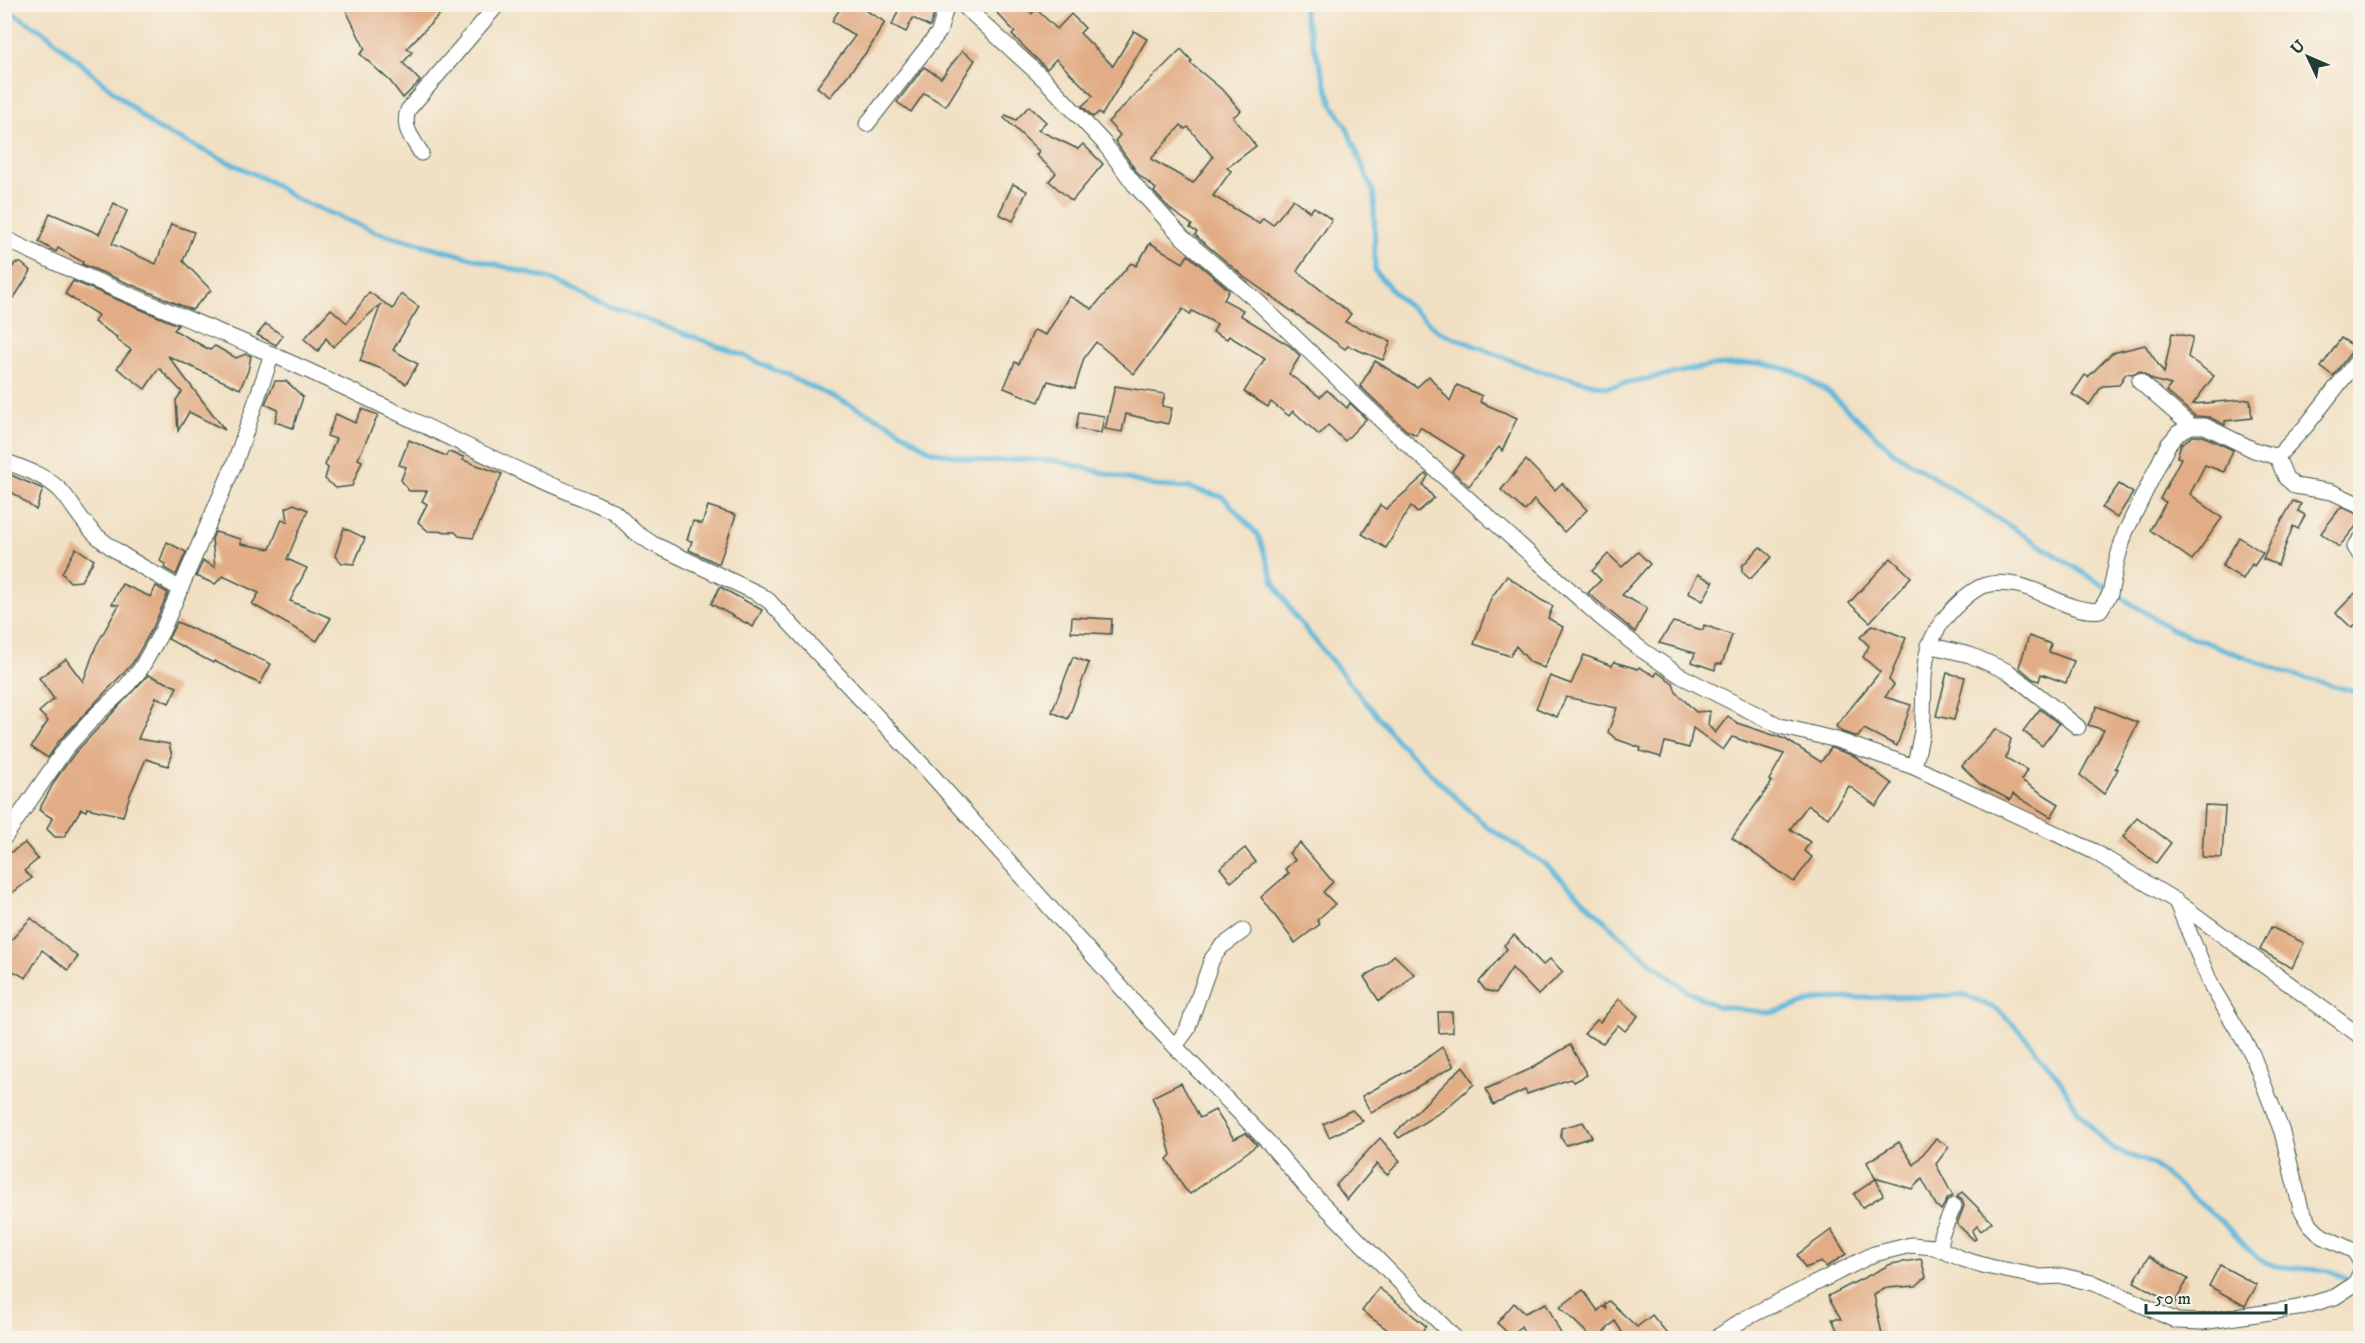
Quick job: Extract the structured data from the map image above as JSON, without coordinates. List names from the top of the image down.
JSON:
{
  "scale_bar": "50 m",
  "north": "top left"
}
